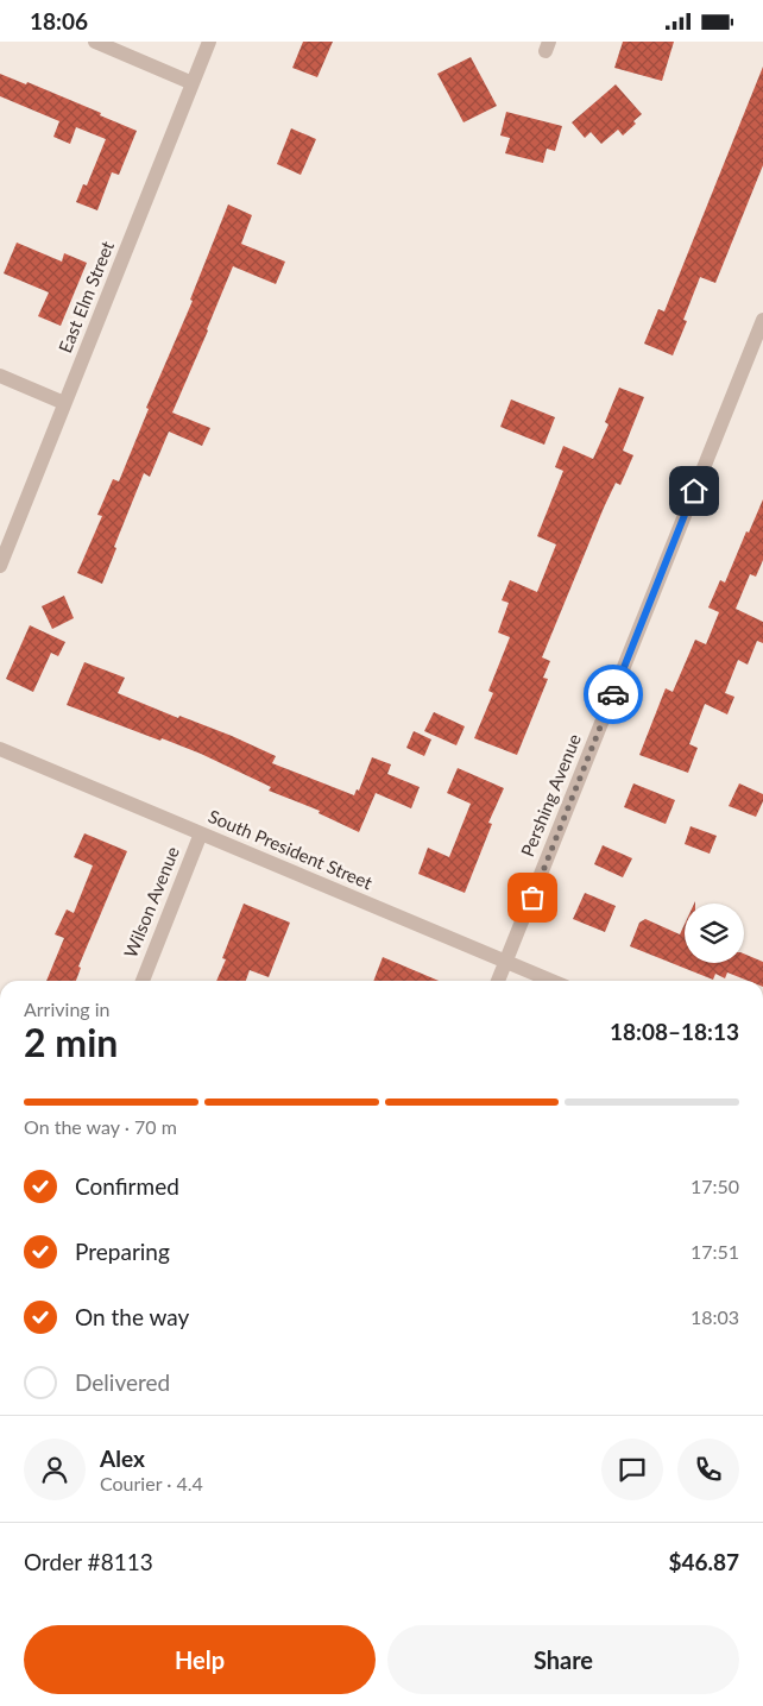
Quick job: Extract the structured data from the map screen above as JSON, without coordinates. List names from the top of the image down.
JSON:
{
  "streets": {
    "street": [
      "East Elm Street",
      "Pershing Avenue",
      "South President Street",
      "Wilson Avenue"
    ]
  },
  "crossings": [
    ["Pershing Avenue", "South President Street"],
    ["South President Street", "Wilson Avenue"]
  ],
  "page": {
    "status": "18:06",
    "heading": ["2 min", "Arriving in", "18:08–18:13"],
    "panel": [
      "Alex",
      "Courier · 4.4",
      "Order #8113",
      "$46.87"
    ],
    "bar": "On the way · 70 m",
    "list": [
      ["Confirmed", "17:50"],
      ["Preparing", "17:51"],
      ["On the way", "18:03"],
      "Delivered"
    ],
    "buttons": ["Help", "Share"]
  }
}
